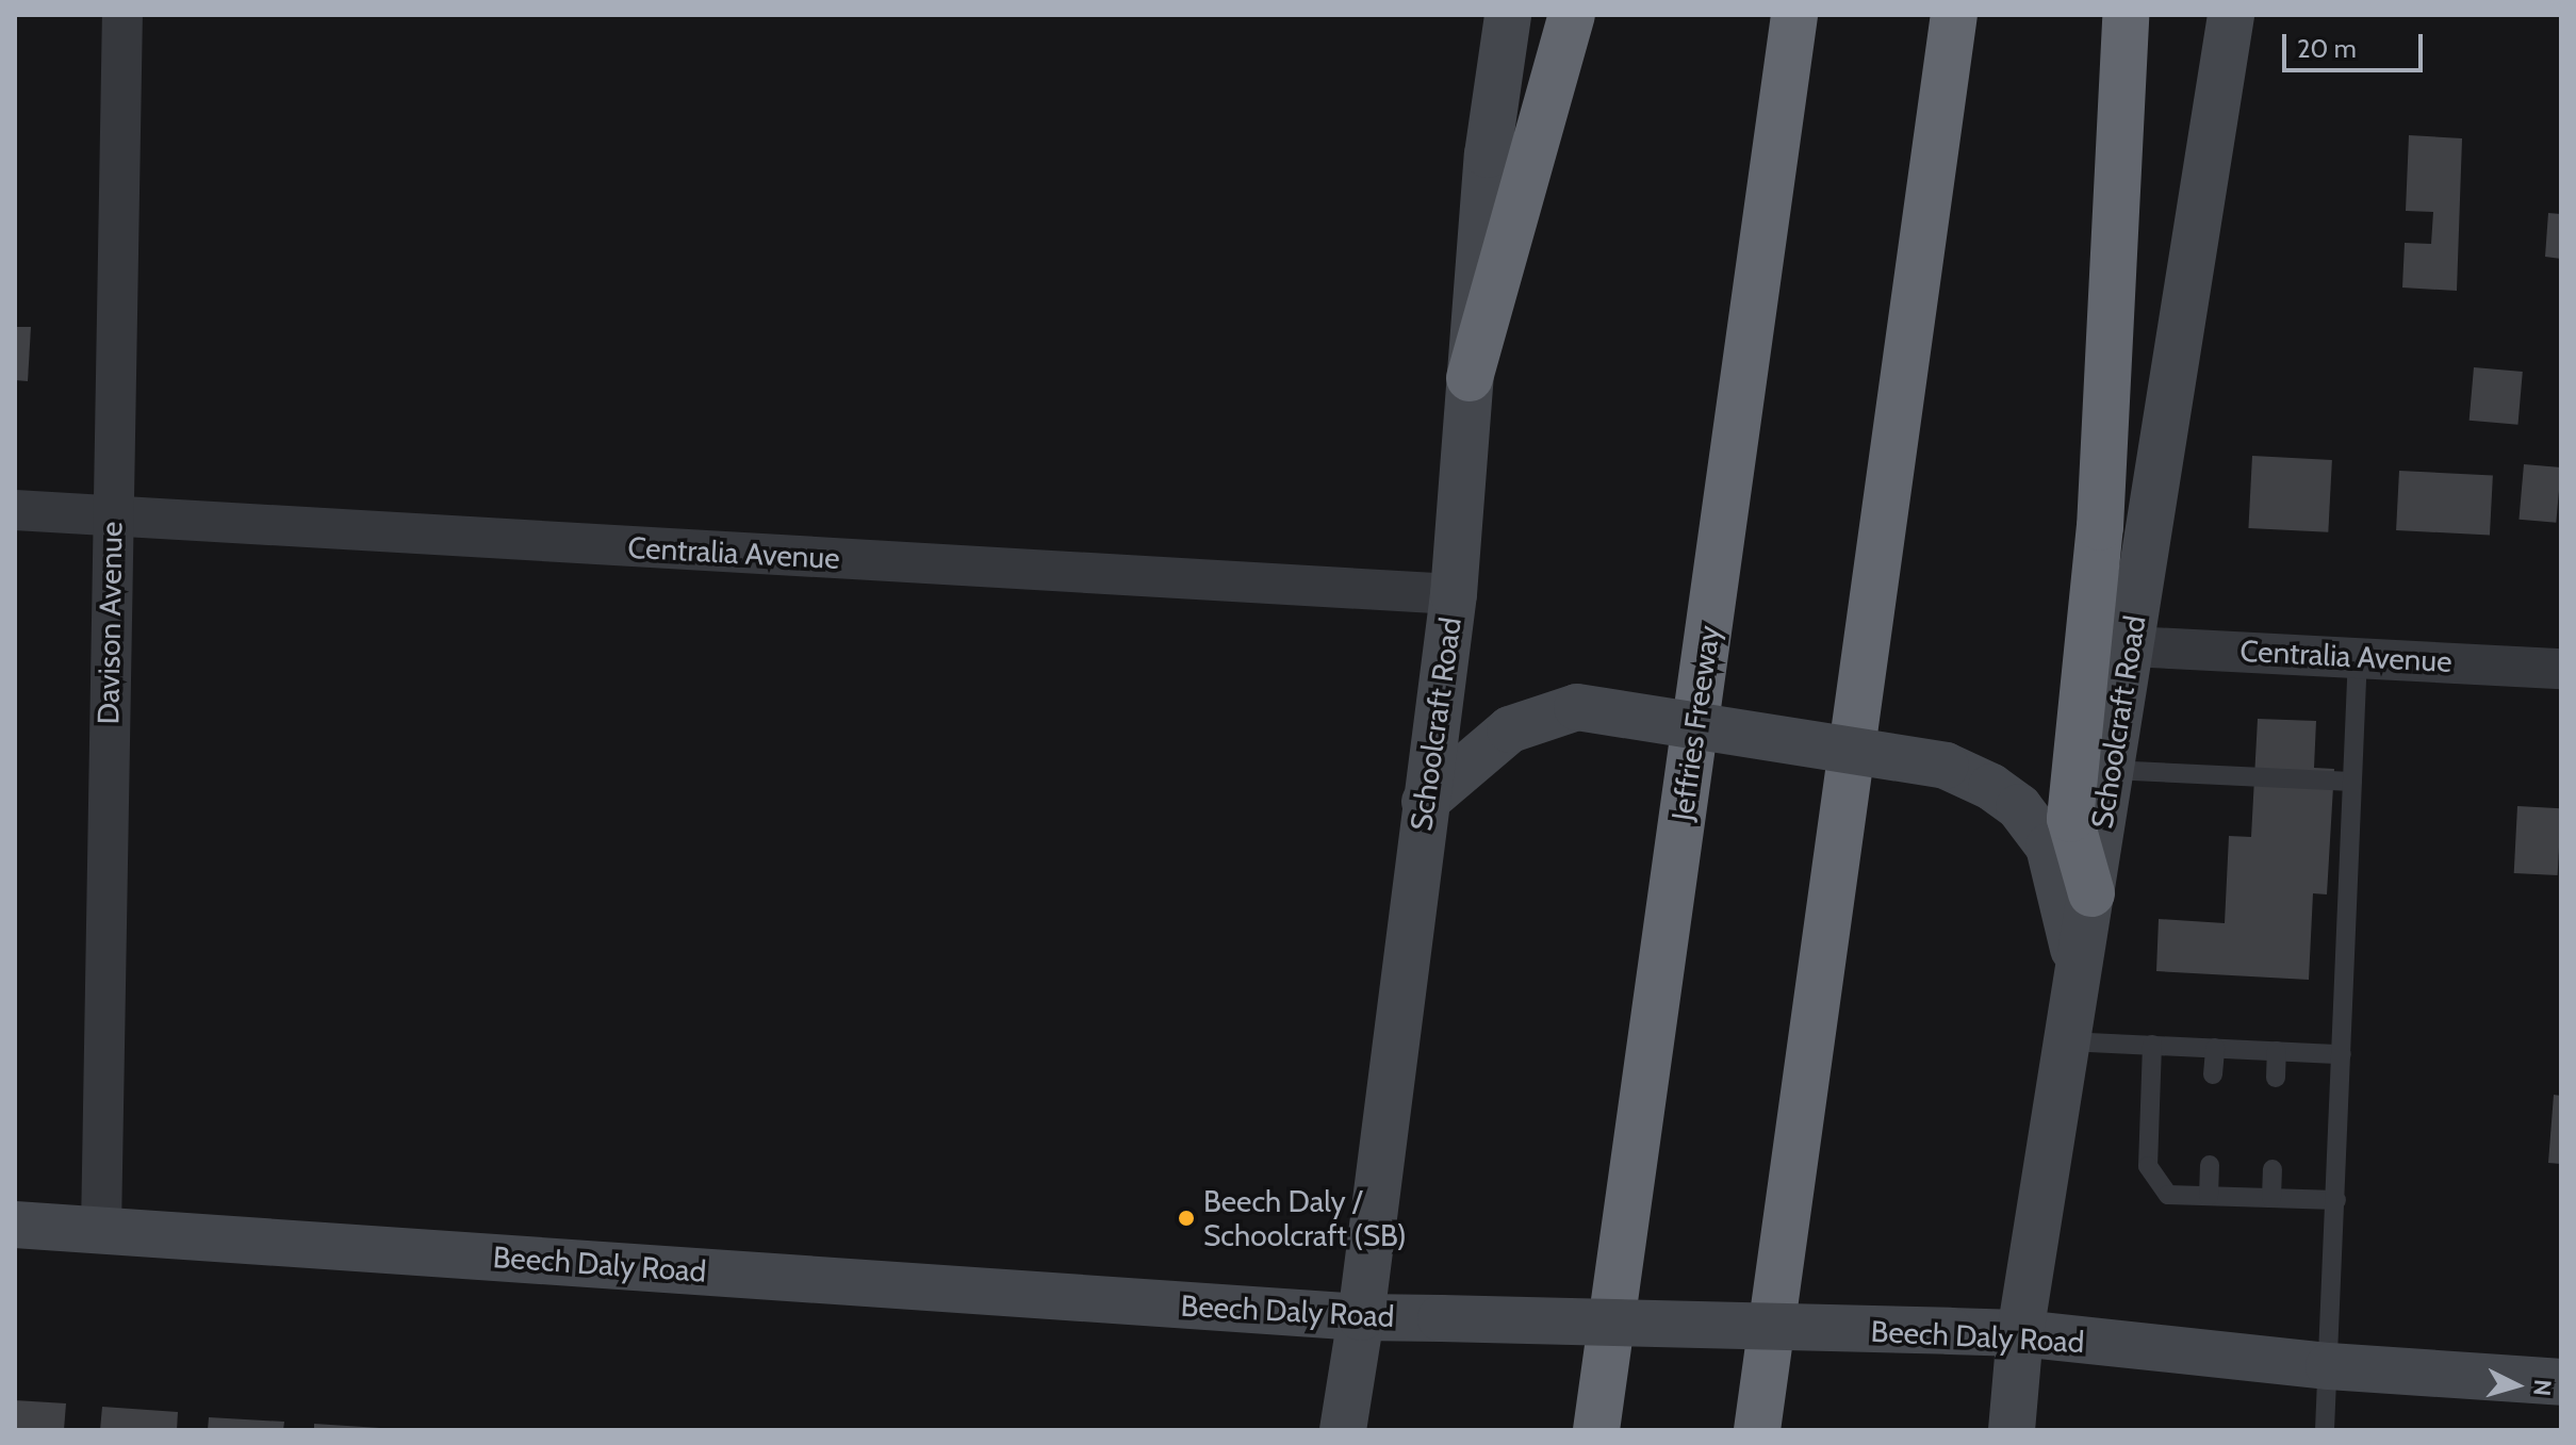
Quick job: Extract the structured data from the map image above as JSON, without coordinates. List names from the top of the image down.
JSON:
{
  "streets": {
    "highway": ["Jeffries Freeway"],
    "main road": ["Schoolcraft Road", "Beech Daly Road"],
    "street": ["Centralia Avenue", "Davison Avenue"]
  },
  "crossings": [
    ["Centralia Avenue", "Davison Avenue"],
    ["Centralia Avenue", "Schoolcraft Road"],
    ["Davison Avenue", "Beech Daly Road"],
    ["Schoolcraft Road", "Beech Daly Road"]
  ],
  "places": ["Beech Daly / Schoolcraft (SB)"],
  "scale_bar": "20 m",
  "north": "right"
}
